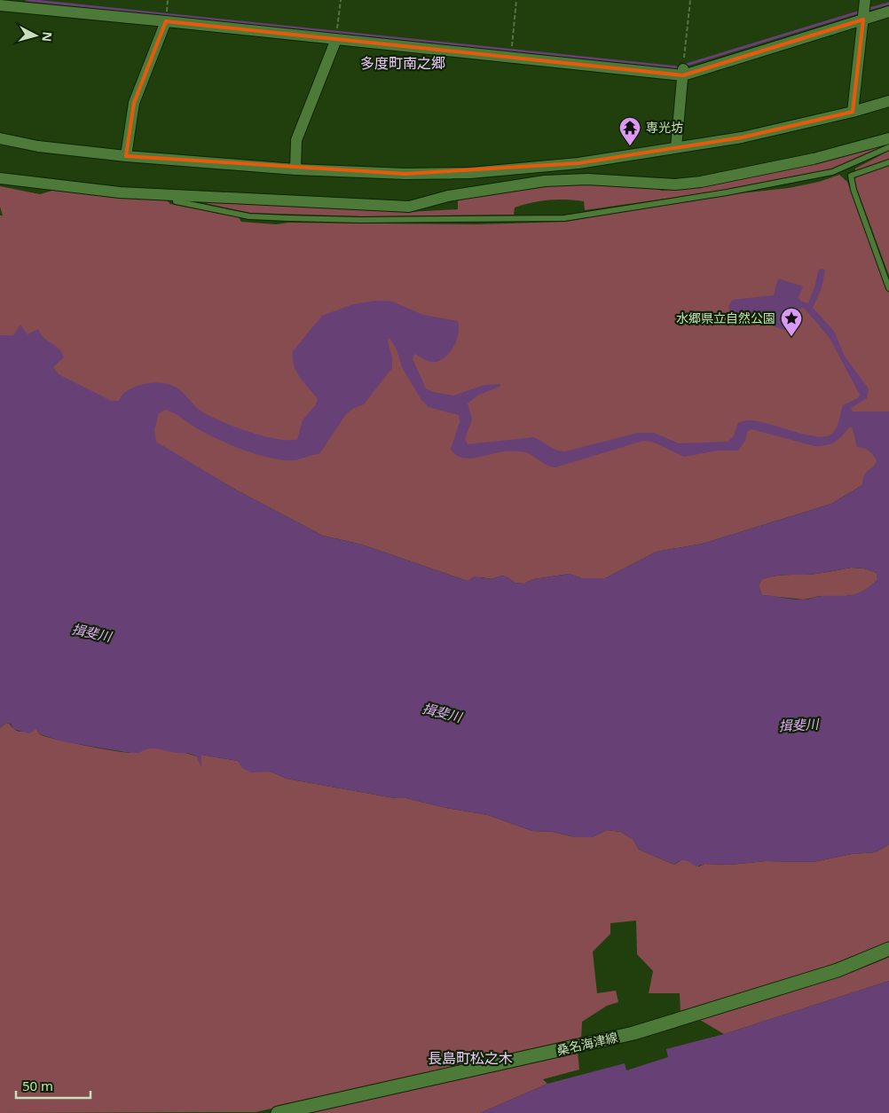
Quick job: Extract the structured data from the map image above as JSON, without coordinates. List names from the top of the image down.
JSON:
{
  "streets": {
    "main road": ["桑名海津線"]
  },
  "districts": ["多度町南之郷", "長島町松之木"],
  "water": ["揖斐川"],
  "places": {
    "temple": ["専光坊"],
    "place": ["水郷県立自然公園"]
  },
  "scale_bar": "50 m",
  "north": "right"
}
